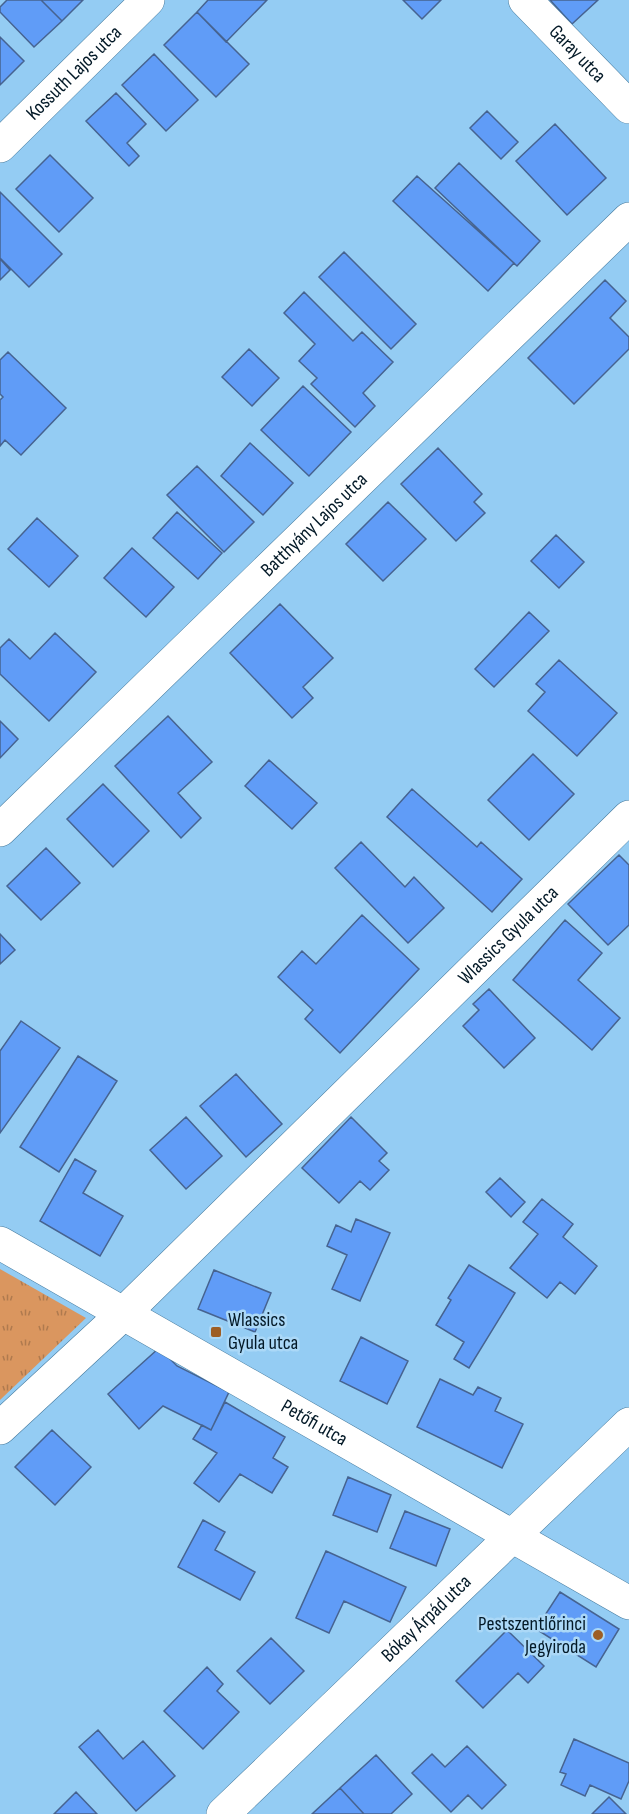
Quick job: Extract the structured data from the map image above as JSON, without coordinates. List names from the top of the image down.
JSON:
{
  "streets": {
    "street": [
      "Garay utca",
      "Kossuth Lajos utca",
      "Batthyány Lajos utca",
      "Wlassics Gyula utca",
      "Petőfi utca",
      "Bókay Árpád utca"
    ]
  },
  "crossings": [
    ["Wlassics Gyula utca", "Petőfi utca"],
    ["Petőfi utca", "Bókay Árpád utca"]
  ],
  "places": {
    "transit": ["Wlassics Gyula utca"],
    "other": ["Pestszentlőrinci Jegyiroda"]
  }
}
